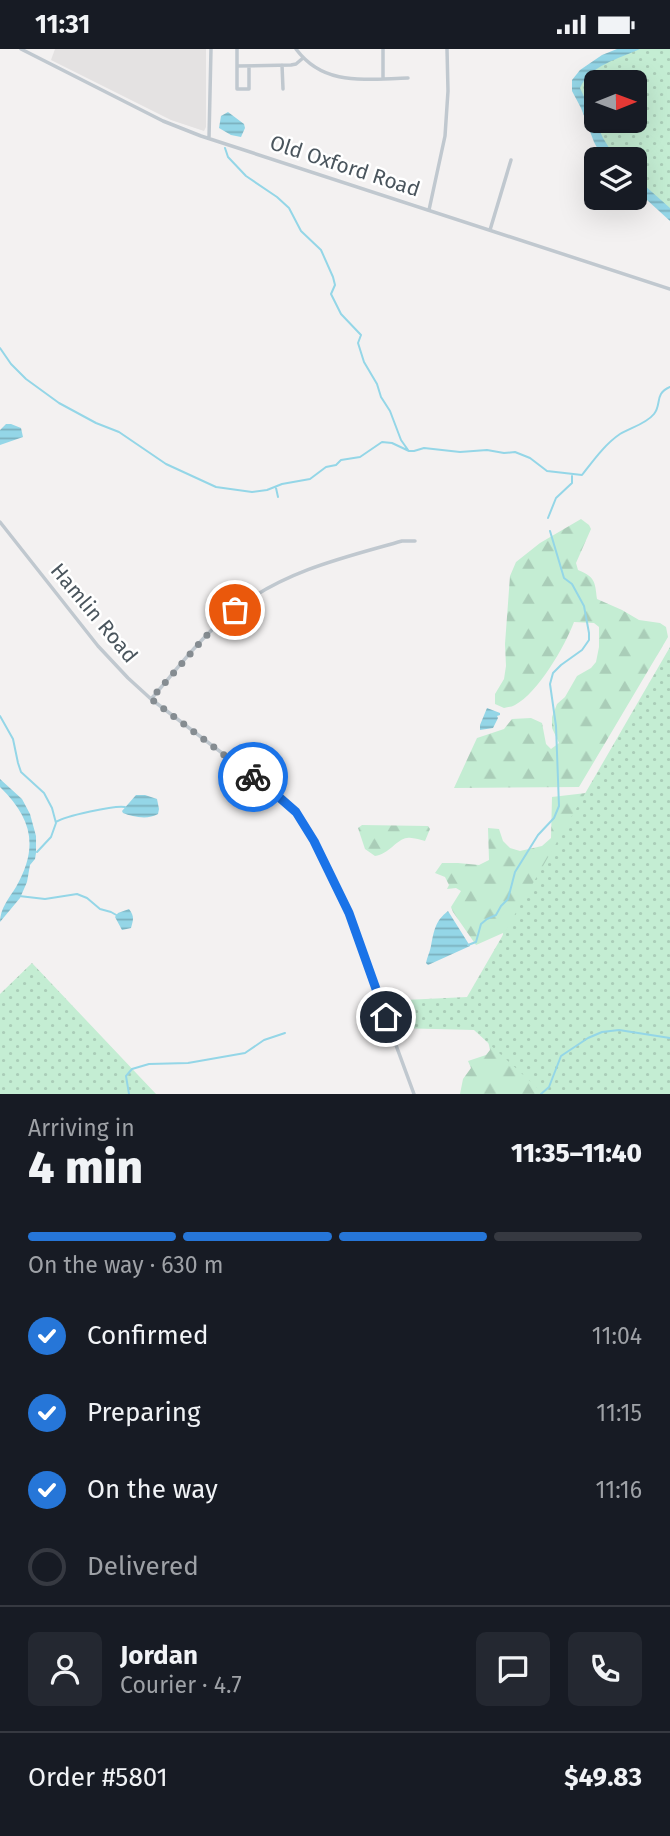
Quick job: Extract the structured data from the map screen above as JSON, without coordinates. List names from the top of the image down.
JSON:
{
  "streets": {
    "street": ["Old Oxford Road", "Hamlin Road"]
  },
  "north": "right",
  "page": {
    "status": "11:31",
    "heading": ["4 min", "Arriving in", "11:35–11:40"],
    "panel": [
      "Jordan",
      "Courier · 4.7",
      "Order #5801",
      "$49.83"
    ],
    "bar": "On the way · 630 m",
    "list": [
      ["Confirmed", "11:04"],
      ["Preparing", "11:15"],
      ["On the way", "11:16"],
      "Delivered"
    ]
  }
}
